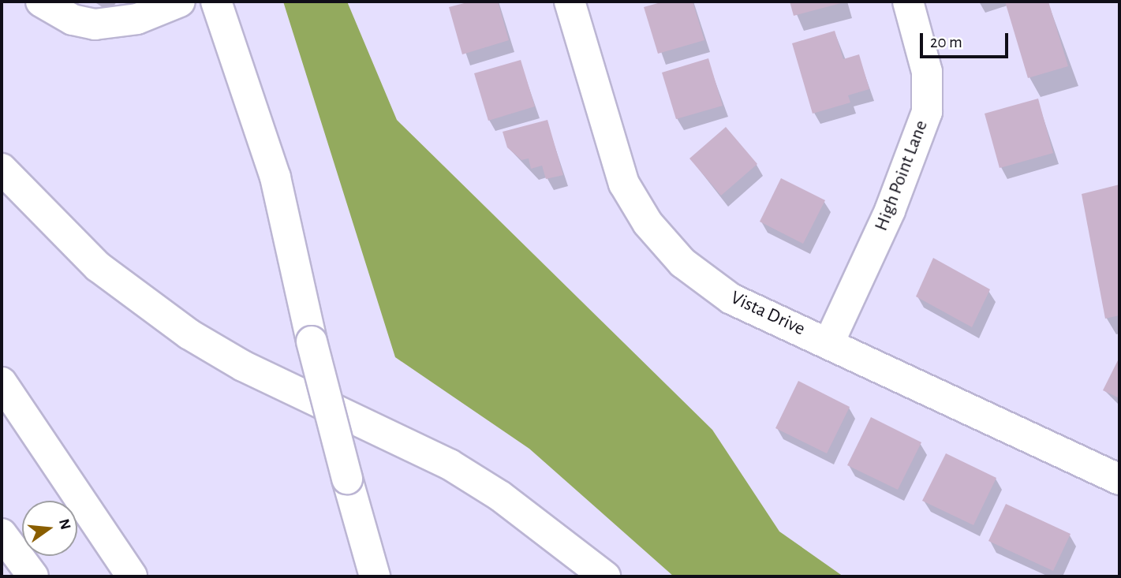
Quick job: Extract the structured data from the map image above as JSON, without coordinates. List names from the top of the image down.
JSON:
{
  "streets": {
    "main road": ["High Point Lane", "Vista Drive"]
  },
  "crossings": [
    ["High Point Lane", "Vista Drive"]
  ],
  "scale_bar": "20 m",
  "north": "right"
}
